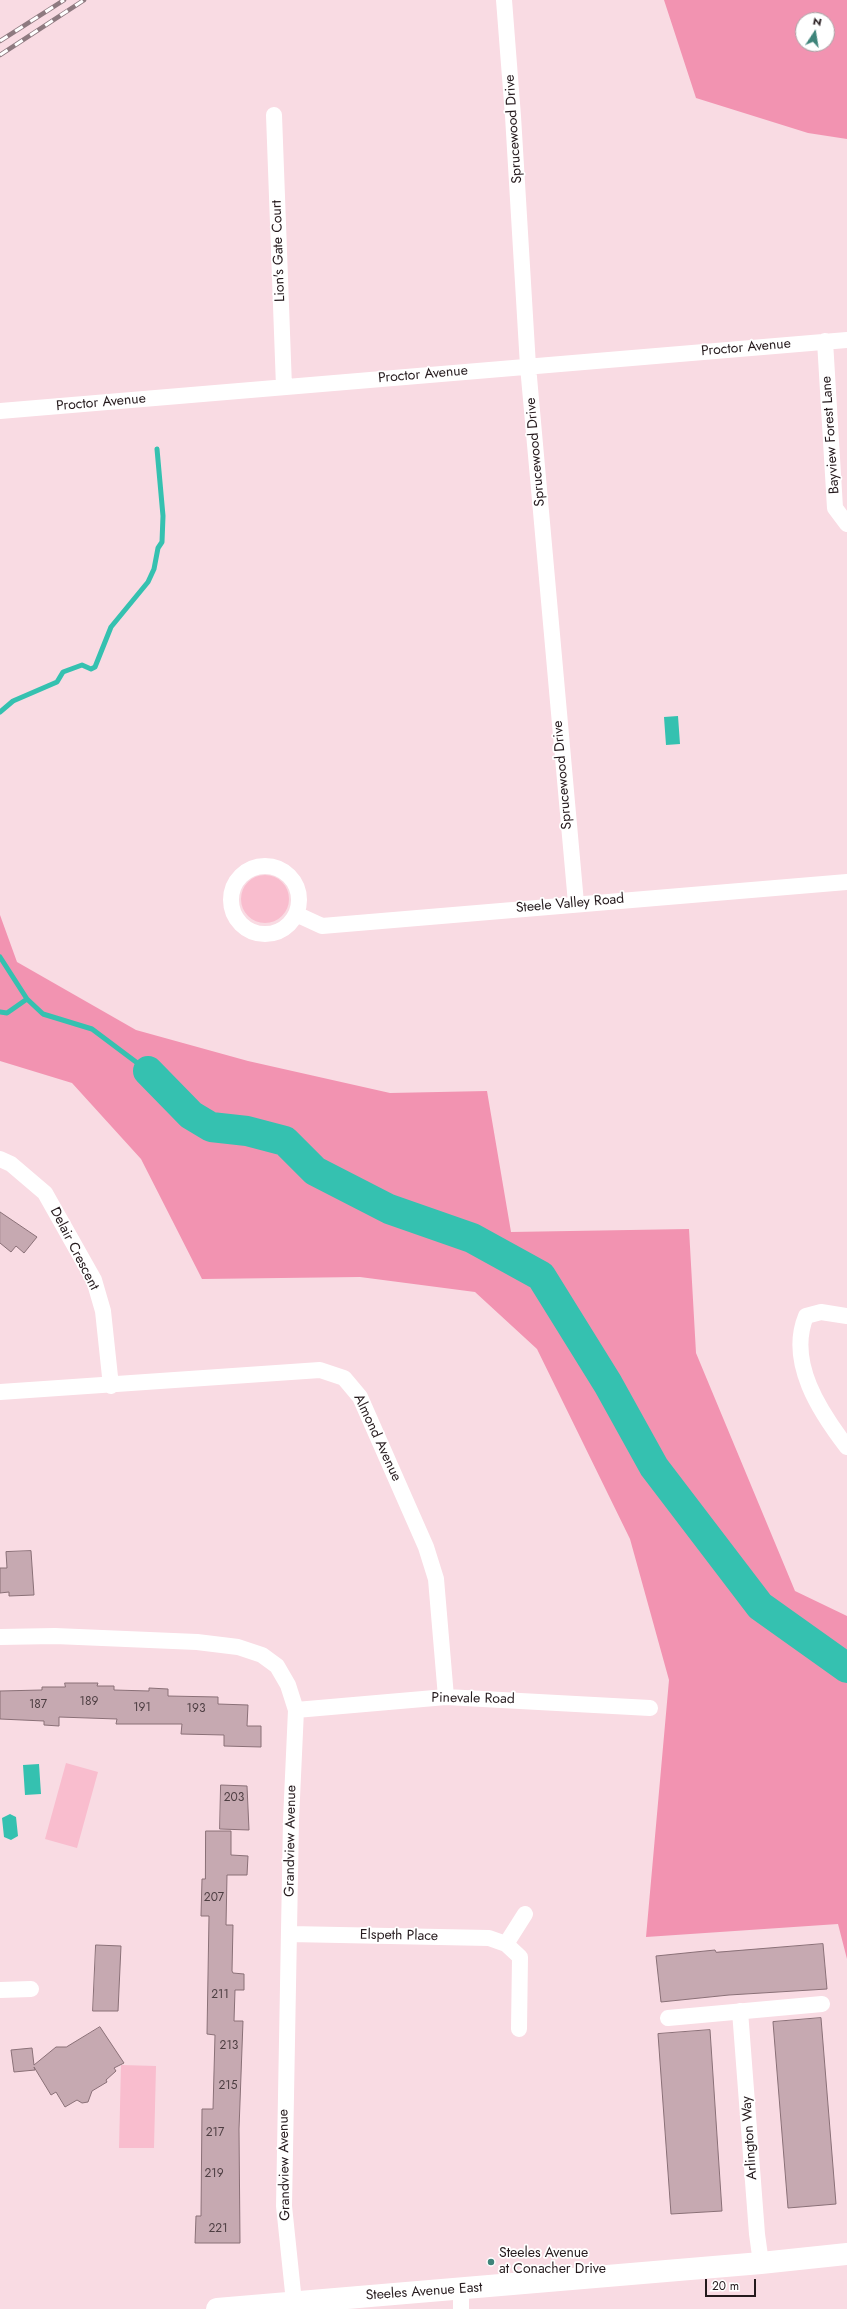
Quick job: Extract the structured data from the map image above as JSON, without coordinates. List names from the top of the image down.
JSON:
{
  "streets": {
    "main road": ["Steeles Avenue East"],
    "street": [
      "Sprucewood Drive",
      "Lion's Gate Court",
      "Proctor Avenue",
      "Bayview Forest Lane",
      "Steele Valley Road",
      "Delair Crescent",
      "Almond Avenue",
      "Pinevale Road",
      "Grandview Avenue",
      "Elspeth Place",
      "Arlington Way"
    ]
  },
  "crossings": [
    ["Sprucewood Drive", "Proctor Avenue"],
    ["Sprucewood Drive", "Steele Valley Road"],
    ["Lion's Gate Court", "Proctor Avenue"],
    ["Proctor Avenue", "Bayview Forest Lane"],
    ["Delair Crescent", "Almond Avenue"],
    ["Almond Avenue", "Pinevale Road"],
    ["Pinevale Road", "Grandview Avenue"],
    ["Grandview Avenue", "Elspeth Place"],
    ["Grandview Avenue", "Steeles Avenue East"],
    ["Arlington Way", "Steeles Avenue East"]
  ],
  "places": ["Steeles Avenue at Conacher Drive"],
  "house_numbers": [
    "189",
    "187",
    "191",
    "193",
    "203",
    "207",
    "211",
    "213",
    "215",
    "217",
    "219",
    "221"
  ],
  "scale_bar": "20 m",
  "north": "top"
}
